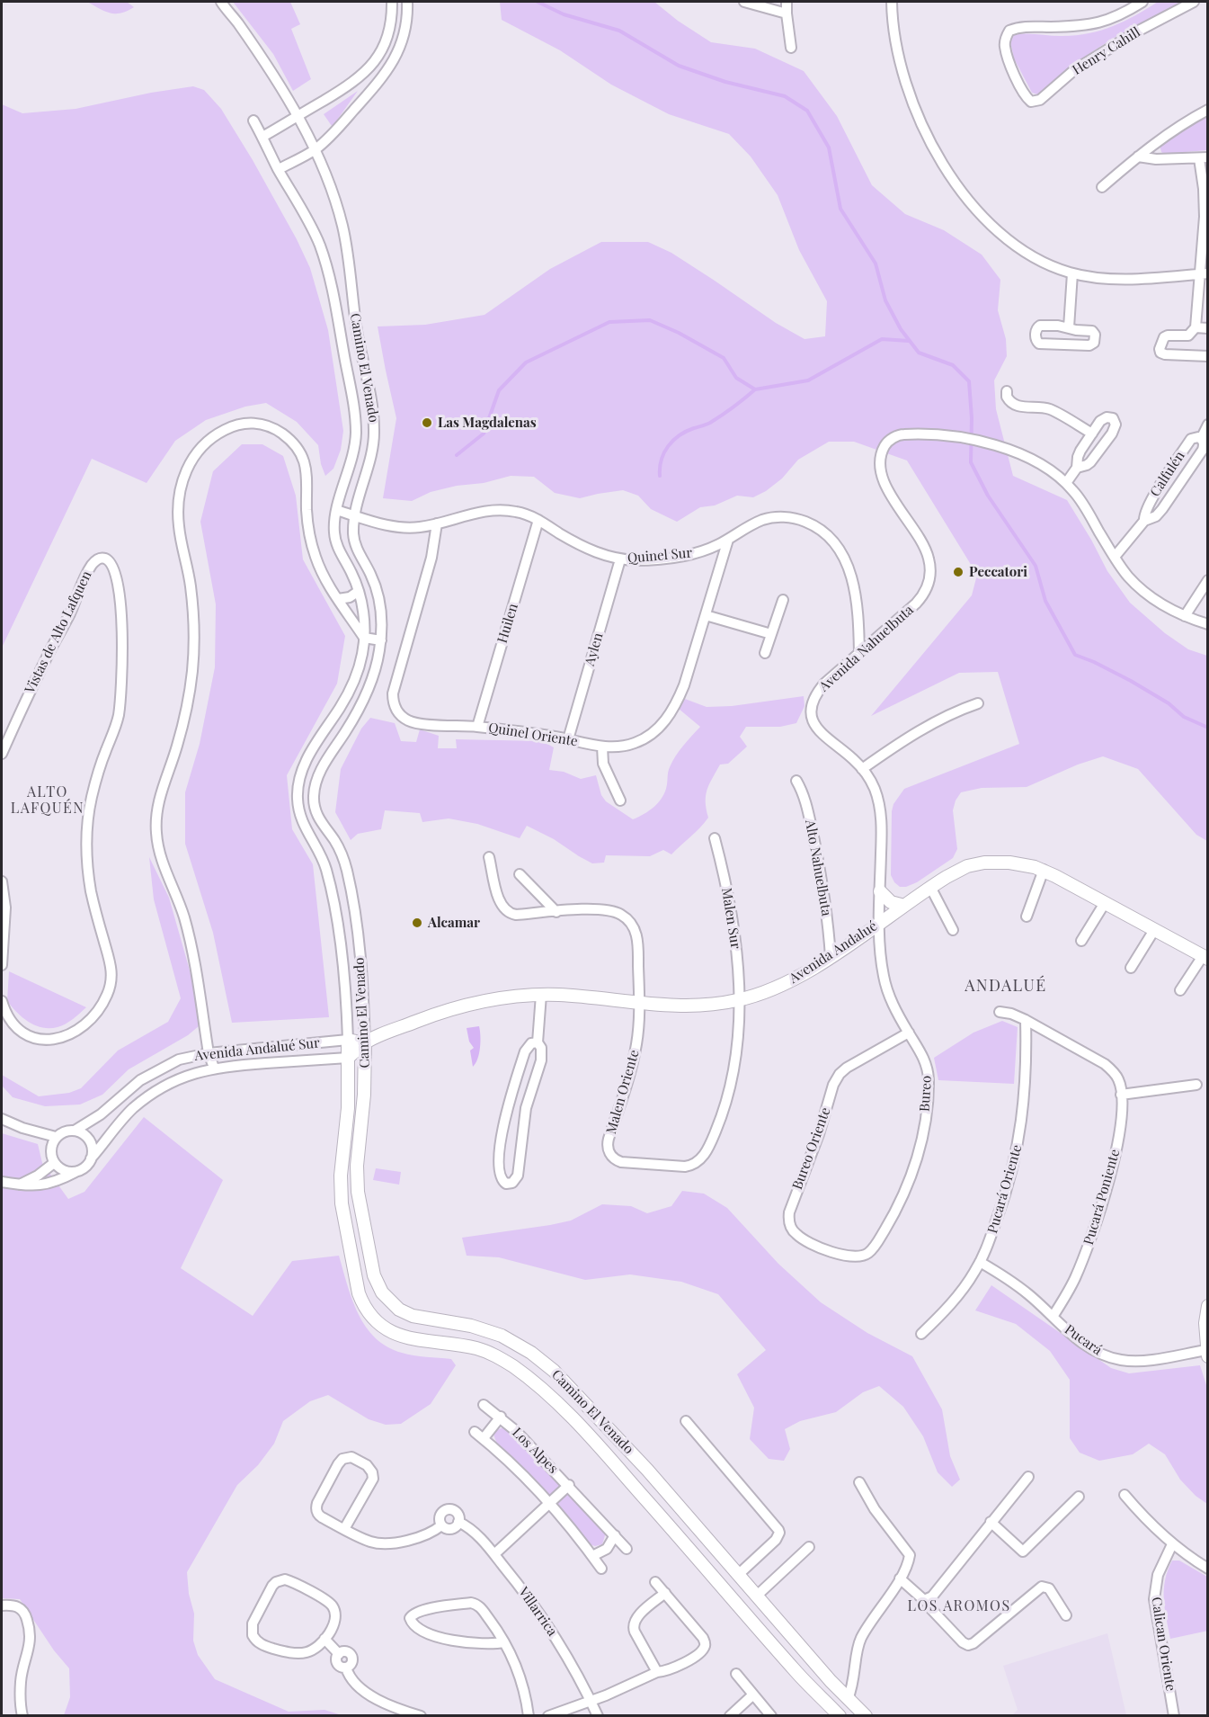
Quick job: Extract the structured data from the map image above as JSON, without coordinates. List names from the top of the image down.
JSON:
{
  "streets": {
    "street": [
      "Henry Cahill",
      "Camino El Venado",
      "Calfulén",
      "Quinel Sur",
      "Huilen",
      "Vistas de Alto Lafquen",
      "Avenida Nahuelbuta",
      "Aylen",
      "Quinel Oriente",
      "Alto Nahuelbuta",
      "Malen Sur",
      "Avenida Andalué",
      "Avenida Andalué Sur",
      "Malen Oriente",
      "Bureo",
      "Bureo Oriente",
      "Pucará Oriente",
      "Pucará Poniente",
      "Pucará",
      "Los Alpes",
      "Villarrica",
      "Calican Oriente"
    ]
  },
  "crossings": [
    ["Camino El Venado", "Quinel Sur"],
    ["Camino El Venado", "Avenida Andalué"],
    ["Camino El Venado", "Avenida Andalué Sur"],
    ["Calfulén", "Avenida Nahuelbuta"],
    ["Quinel Sur", "Huilen"],
    ["Quinel Sur", "Avenida Nahuelbuta"],
    ["Quinel Sur", "Aylen"],
    ["Quinel Sur", "Quinel Oriente"],
    ["Huilen", "Quinel Oriente"],
    ["Avenida Nahuelbuta", "Avenida Andalué"],
    ["Avenida Nahuelbuta", "Bureo"],
    ["Aylen", "Quinel Oriente"],
    ["Alto Nahuelbuta", "Avenida Andalué"],
    ["Malen Sur", "Avenida Andalué"],
    ["Malen Sur", "Malen Oriente"],
    ["Avenida Andalué", "Avenida Andalué Sur"],
    ["Avenida Andalué", "Malen Oriente"],
    ["Avenida Andalué", "Bureo"],
    ["Bureo", "Bureo Oriente"],
    ["Pucará Oriente", "Pucará Poniente"],
    ["Pucará Oriente", "Pucará"],
    ["Pucará Poniente", "Pucará"],
    ["Los Alpes", "Villarrica"]
  ],
  "districts": ["ALTO LAFQUÉN", "ANDALUÉ", "LOS AROMOS"],
  "places": ["Las Magdalenas", "Peccatori", "Alcamar"]
}
